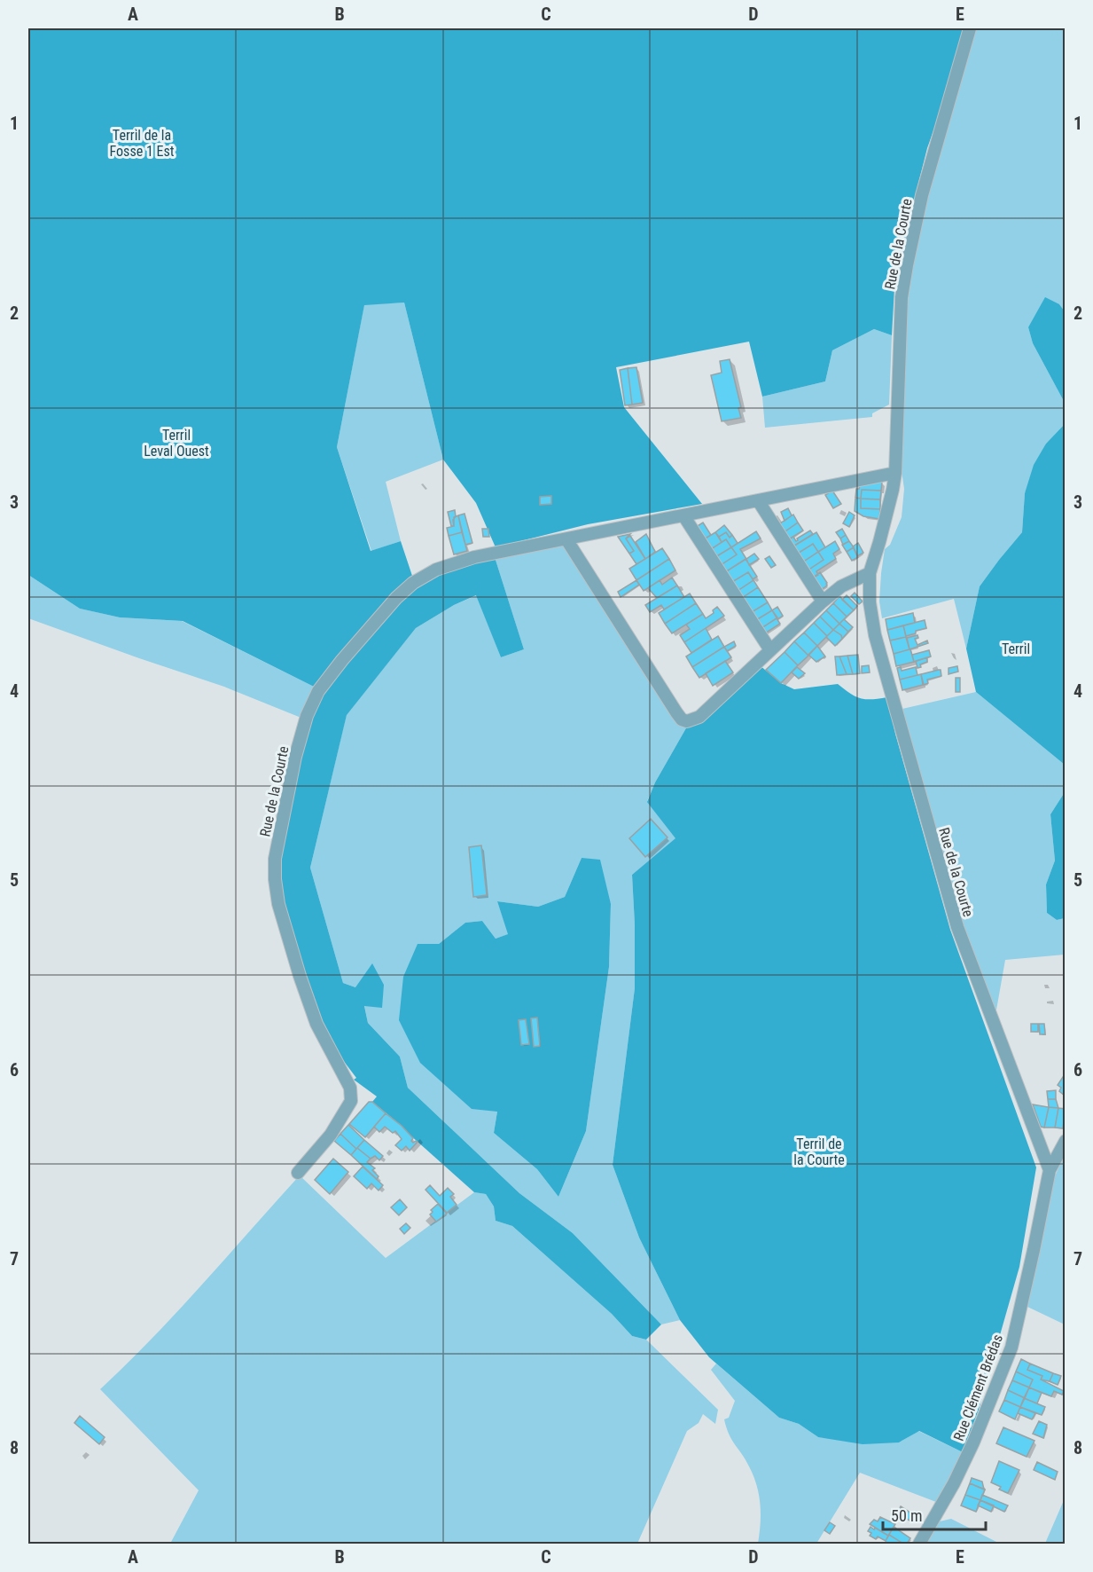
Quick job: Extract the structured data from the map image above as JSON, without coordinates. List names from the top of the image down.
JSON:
{
  "streets": {
    "street": ["Rue de la Courte", "Rue Clément Brédas"]
  },
  "crossings": [
    ["Rue de la Courte", "Rue Clément Brédas"]
  ],
  "parks": [
    "Terril de la Fosse 1 Est",
    "Terril Leval Ouest",
    "Terril",
    "Terril de la Courte"
  ],
  "scale_bar": "50 m",
  "grid": {
    "columns": [
      "A",
      "B",
      "C",
      "D",
      "E"
    ],
    "rows": [
      "1",
      "2",
      "3",
      "4",
      "5",
      "6",
      "7",
      "8"
    ]
  }
}
